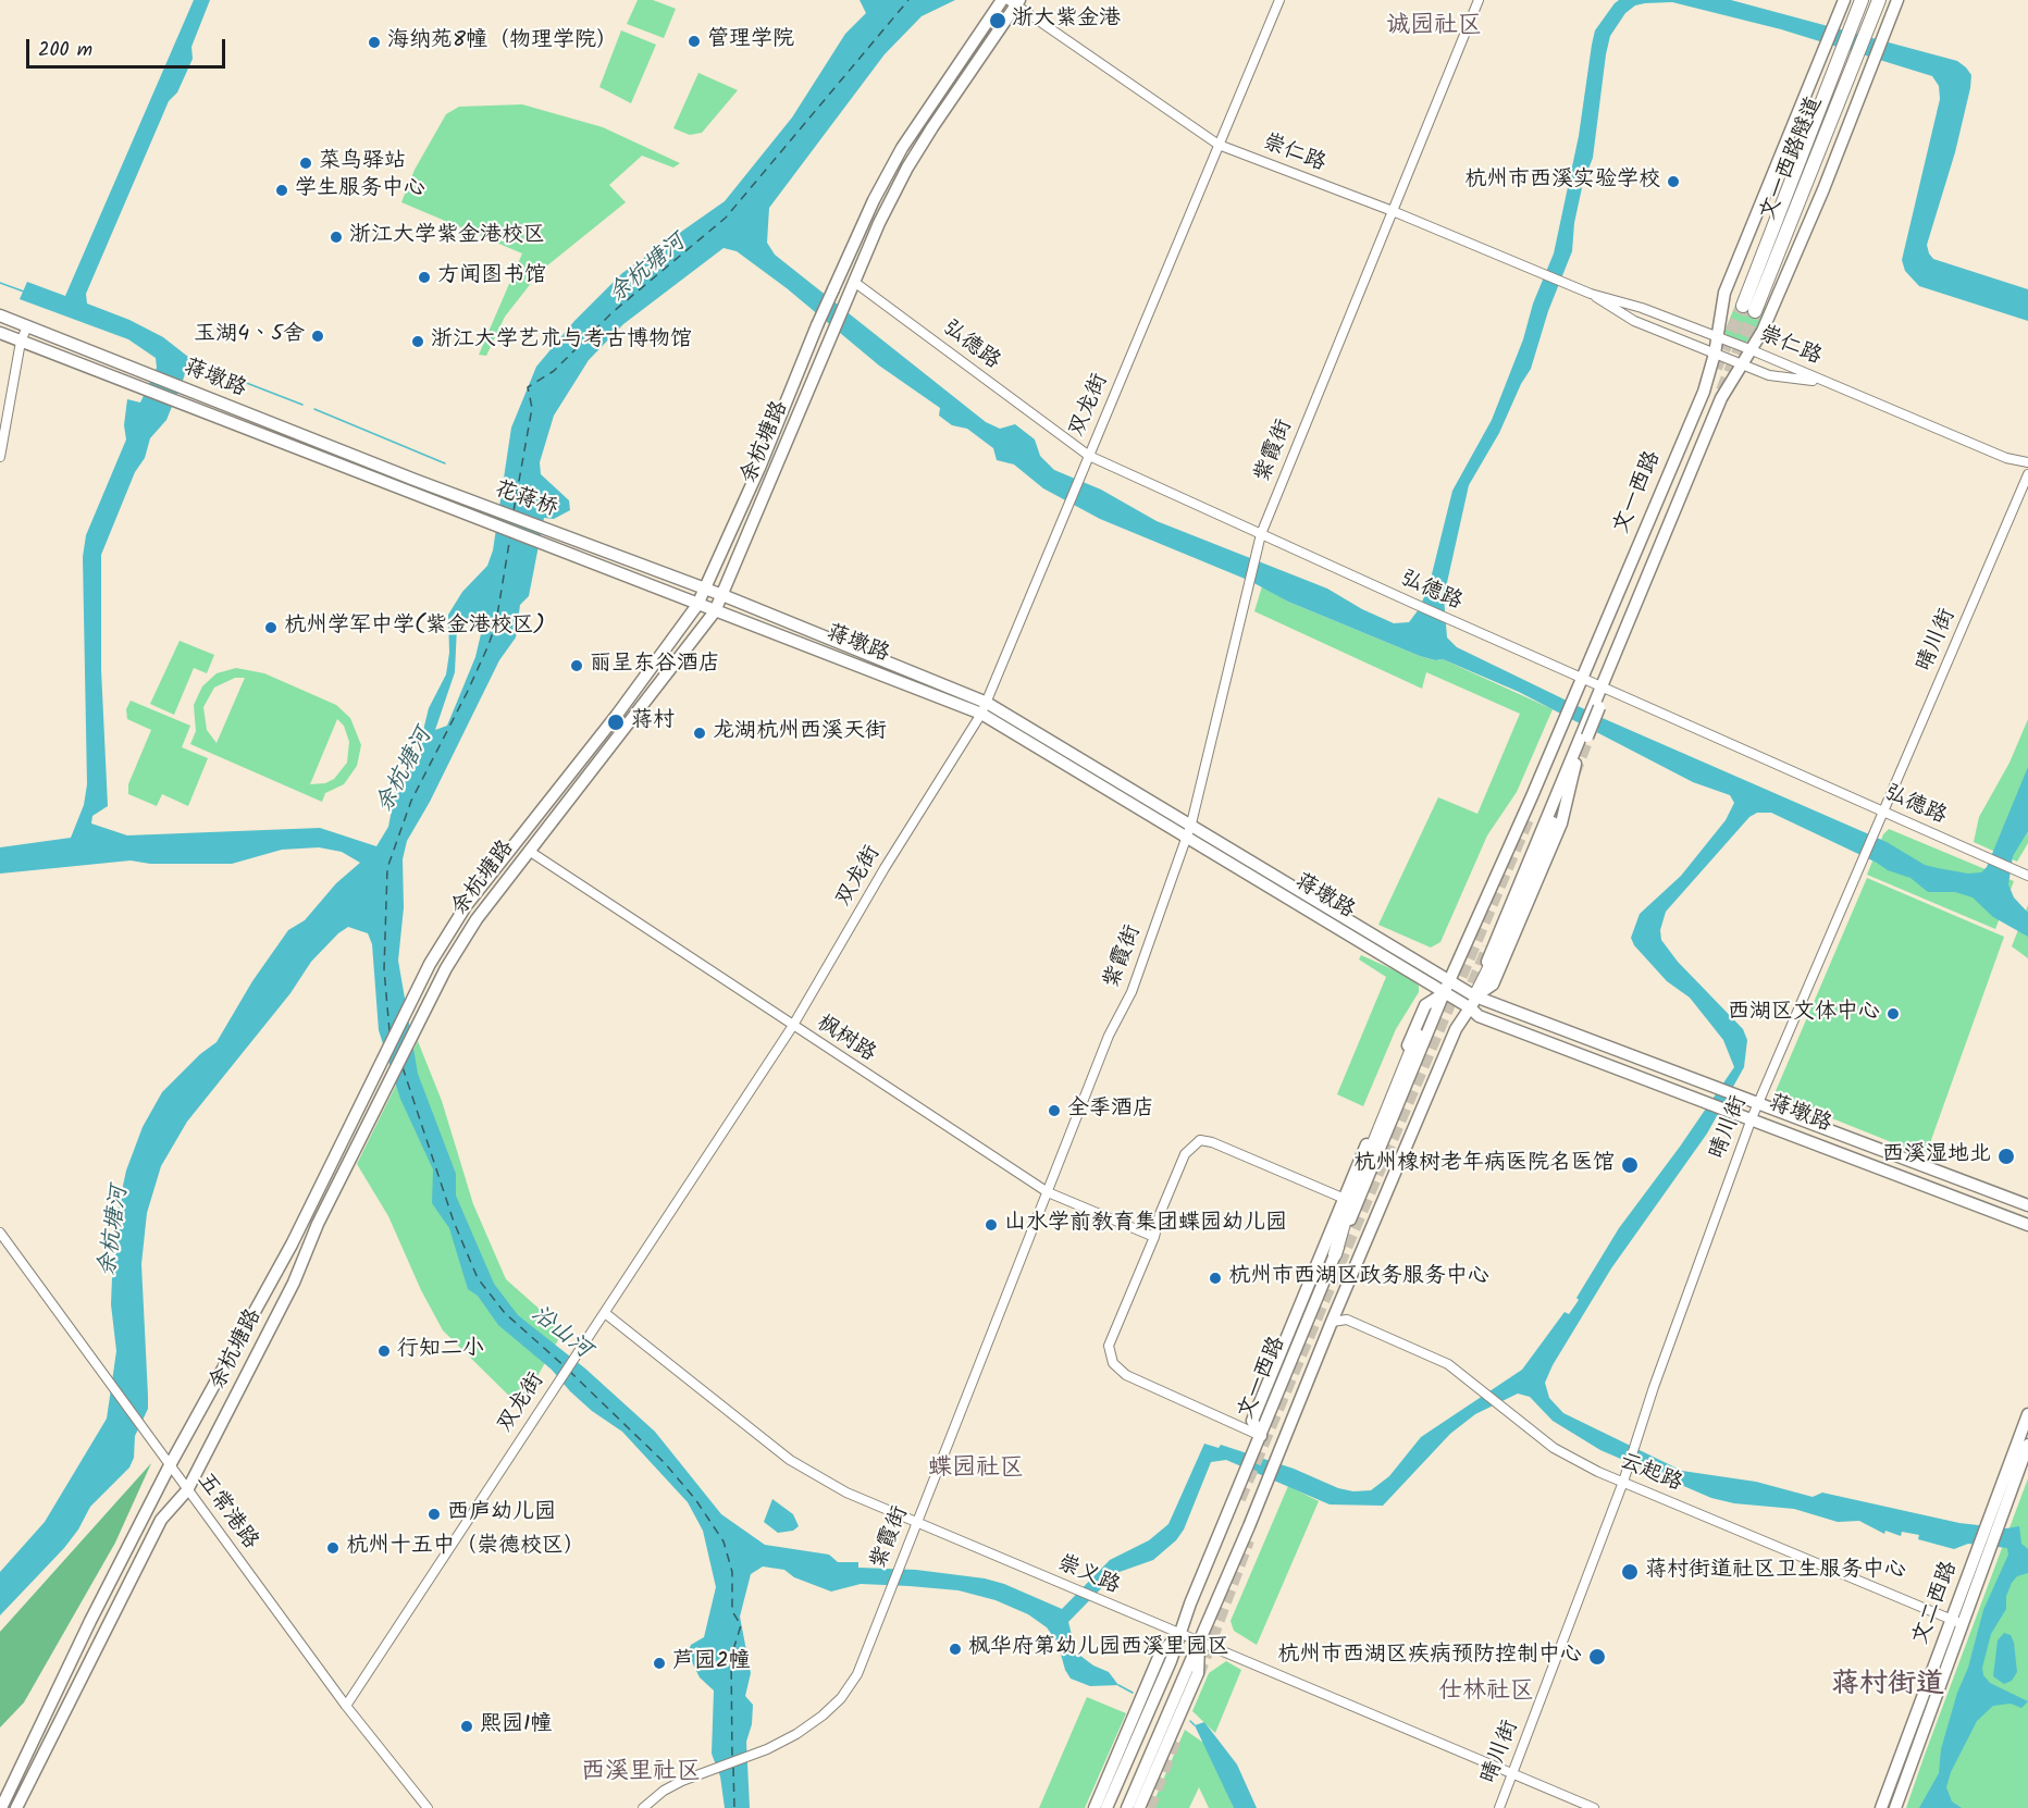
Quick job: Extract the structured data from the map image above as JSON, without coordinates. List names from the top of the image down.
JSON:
{
  "streets": {
    "highway": ["文一西路隧道"],
    "main road": [
      "蒋墩路",
      "余杭塘路",
      "文一西路",
      "花蒋桥",
      "文二西路"
    ],
    "street": [
      "崇仁路",
      "弘德路",
      "双龙街",
      "紫霞街",
      "晴川街",
      "枫树路",
      "云起路",
      "五常港路",
      "崇义路"
    ]
  },
  "crossings": [
    ["崇仁路", "双龙街"],
    ["崇仁路", "余杭塘路"],
    ["崇仁路", "紫霞街"],
    ["崇仁路", "文一西路"],
    ["弘德路", "双龙街"],
    ["弘德路", "余杭塘路"],
    ["弘德路", "紫霞街"],
    ["弘德路", "文一西路"],
    ["弘德路", "晴川街"],
    ["蒋墩路", "双龙街"],
    ["蒋墩路", "余杭塘路"],
    ["蒋墩路", "紫霞街"],
    ["蒋墩路", "文一西路"],
    ["蒋墩路", "花蒋桥"],
    ["蒋墩路", "晴川街"],
    ["双龙街", "枫树路"],
    ["双龙街", "五常港路"],
    ["双龙街", "崇义路"],
    ["余杭塘路", "枫树路"],
    ["余杭塘路", "五常港路"],
    ["紫霞街", "枫树路"],
    ["紫霞街", "崇义路"],
    ["文一西路", "崇义路"],
    ["晴川街", "云起路"],
    ["晴川街", "崇义路"],
    ["云起路", "文二西路"]
  ],
  "districts": [
    "诚园社区",
    "蝶园社区",
    "蒋村街道",
    "仕林社区",
    "西溪里社区"
  ],
  "water": ["余杭塘河", "沿山河"],
  "places": [
    "浙大紫金港",
    "管理学院",
    "海纳苑8幢（物理学院）",
    "菜鸟驿站",
    "杭州市西溪实验学校",
    "学生服务中心",
    "浙江大学紫金港校区",
    "方闻图书馆",
    "玉湖4、5舍",
    "浙江大学艺术与考古博物馆",
    "杭州学军中学(紫金港校区)",
    "丽呈东谷酒店",
    "蒋村",
    "龙湖杭州西溪天街",
    "西湖区文体中心",
    "全季酒店",
    "西溪湿地北",
    "杭州橡树老年病医院名医馆",
    "山水学前教育集团蝶园幼儿园",
    "杭州市西湖区政务服务中心",
    "行知二小",
    "西庐幼儿园",
    "杭州十五中（崇德校区）",
    "蒋村街道社区卫生服务中心",
    "枫华府第幼儿园西溪里园区",
    "杭州市西湖区疾病预防控制中心",
    "芦园2幢",
    "熙园1幢"
  ],
  "scale_bar": "200 m"
}
